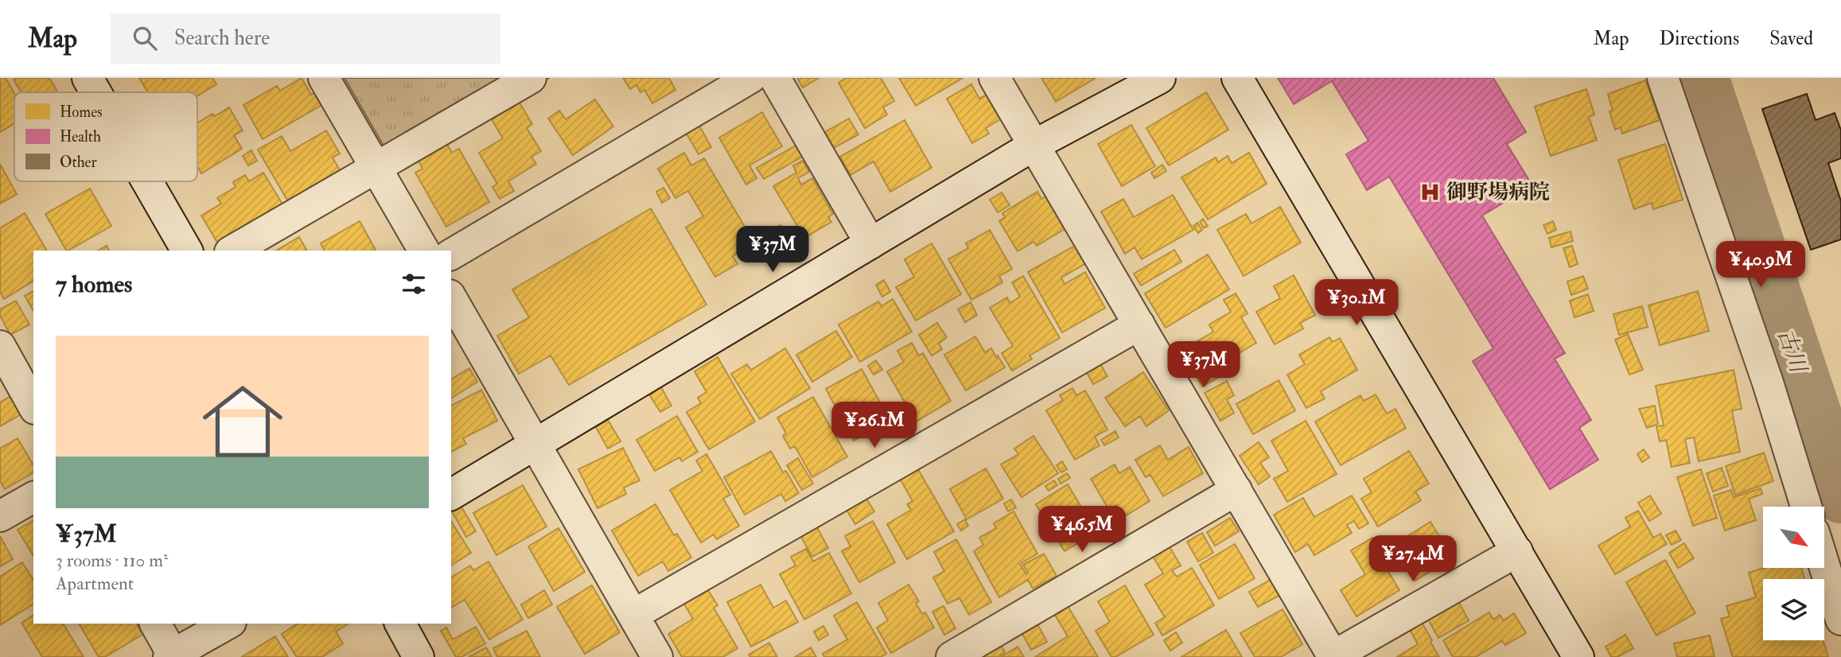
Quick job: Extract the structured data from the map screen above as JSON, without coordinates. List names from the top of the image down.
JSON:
{
  "water": ["古川"],
  "places": {
    "hospital": ["御野場病院"]
  },
  "legend": ["Homes", "Health", "Other"],
  "north": "bottom right",
  "page": {
    "header": "Map",
    "search": "Search here",
    "nav": ["Map", "Directions", "Saved"],
    "price": [
      "¥37M",
      "¥40.9M",
      "¥30.1M",
      "¥37M",
      "¥26.1M",
      "¥46.5M",
      "¥27.4M"
    ],
    "heading": "7 homes",
    "list": [
      {
        "name": "¥37M",
        "note": "3 rooms · 110 m² · Apartment"
      }
    ]
  }
}
